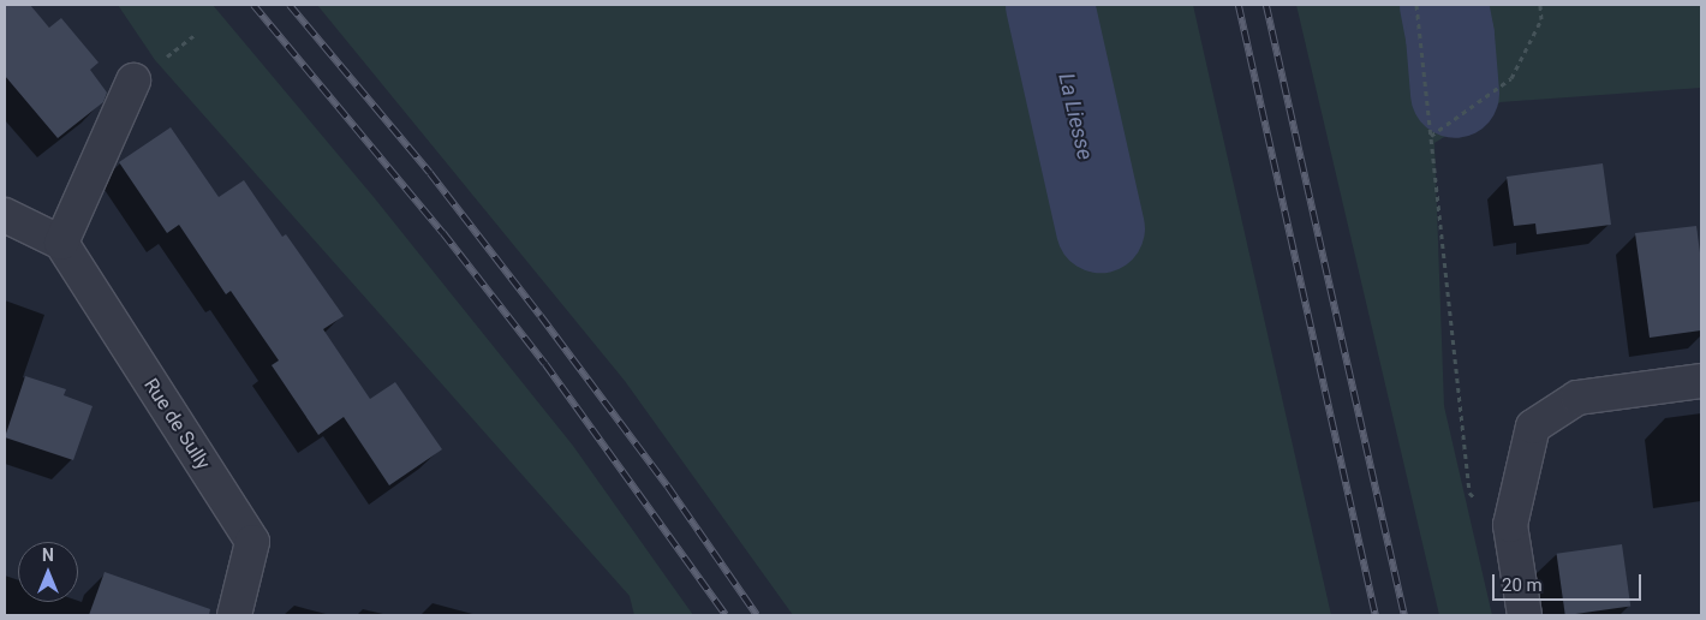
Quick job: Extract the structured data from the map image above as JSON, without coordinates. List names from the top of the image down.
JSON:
{
  "streets": {
    "street": ["Rue de Sully"]
  },
  "water": ["La Liesse"],
  "scale_bar": "20 m",
  "north": "top"
}
